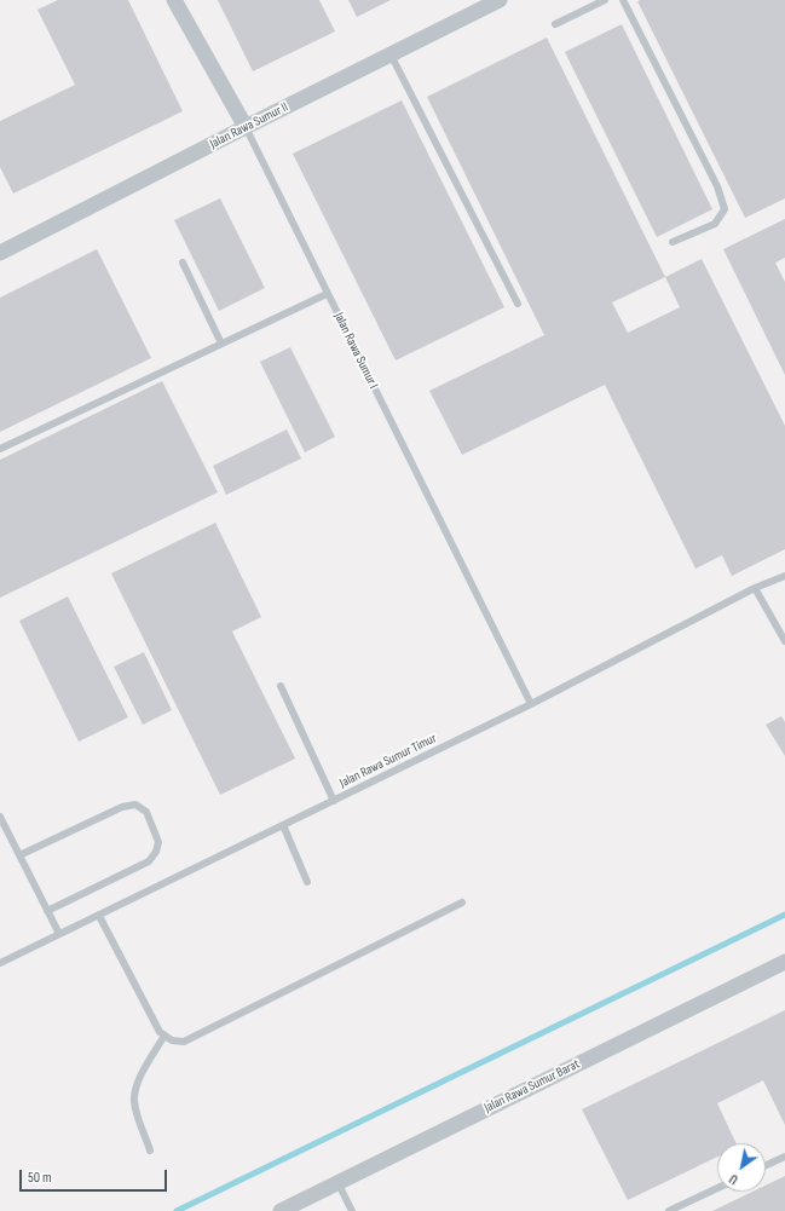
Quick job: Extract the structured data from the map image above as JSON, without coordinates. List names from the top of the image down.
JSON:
{
  "streets": {
    "street": ["Jalan Rawa Sumur II", "Jalan Rawa Sumur I", "Jalan Rawa Sumur Barat"],
    "lane": ["Jalan Rawa Sumur Timur"]
  },
  "crossings": [
    ["Jalan Rawa Sumur II", "Jalan Rawa Sumur I"],
    ["Jalan Rawa Sumur I", "Jalan Rawa Sumur Timur"]
  ],
  "scale_bar": "50 m",
  "north": "bottom left"
}
